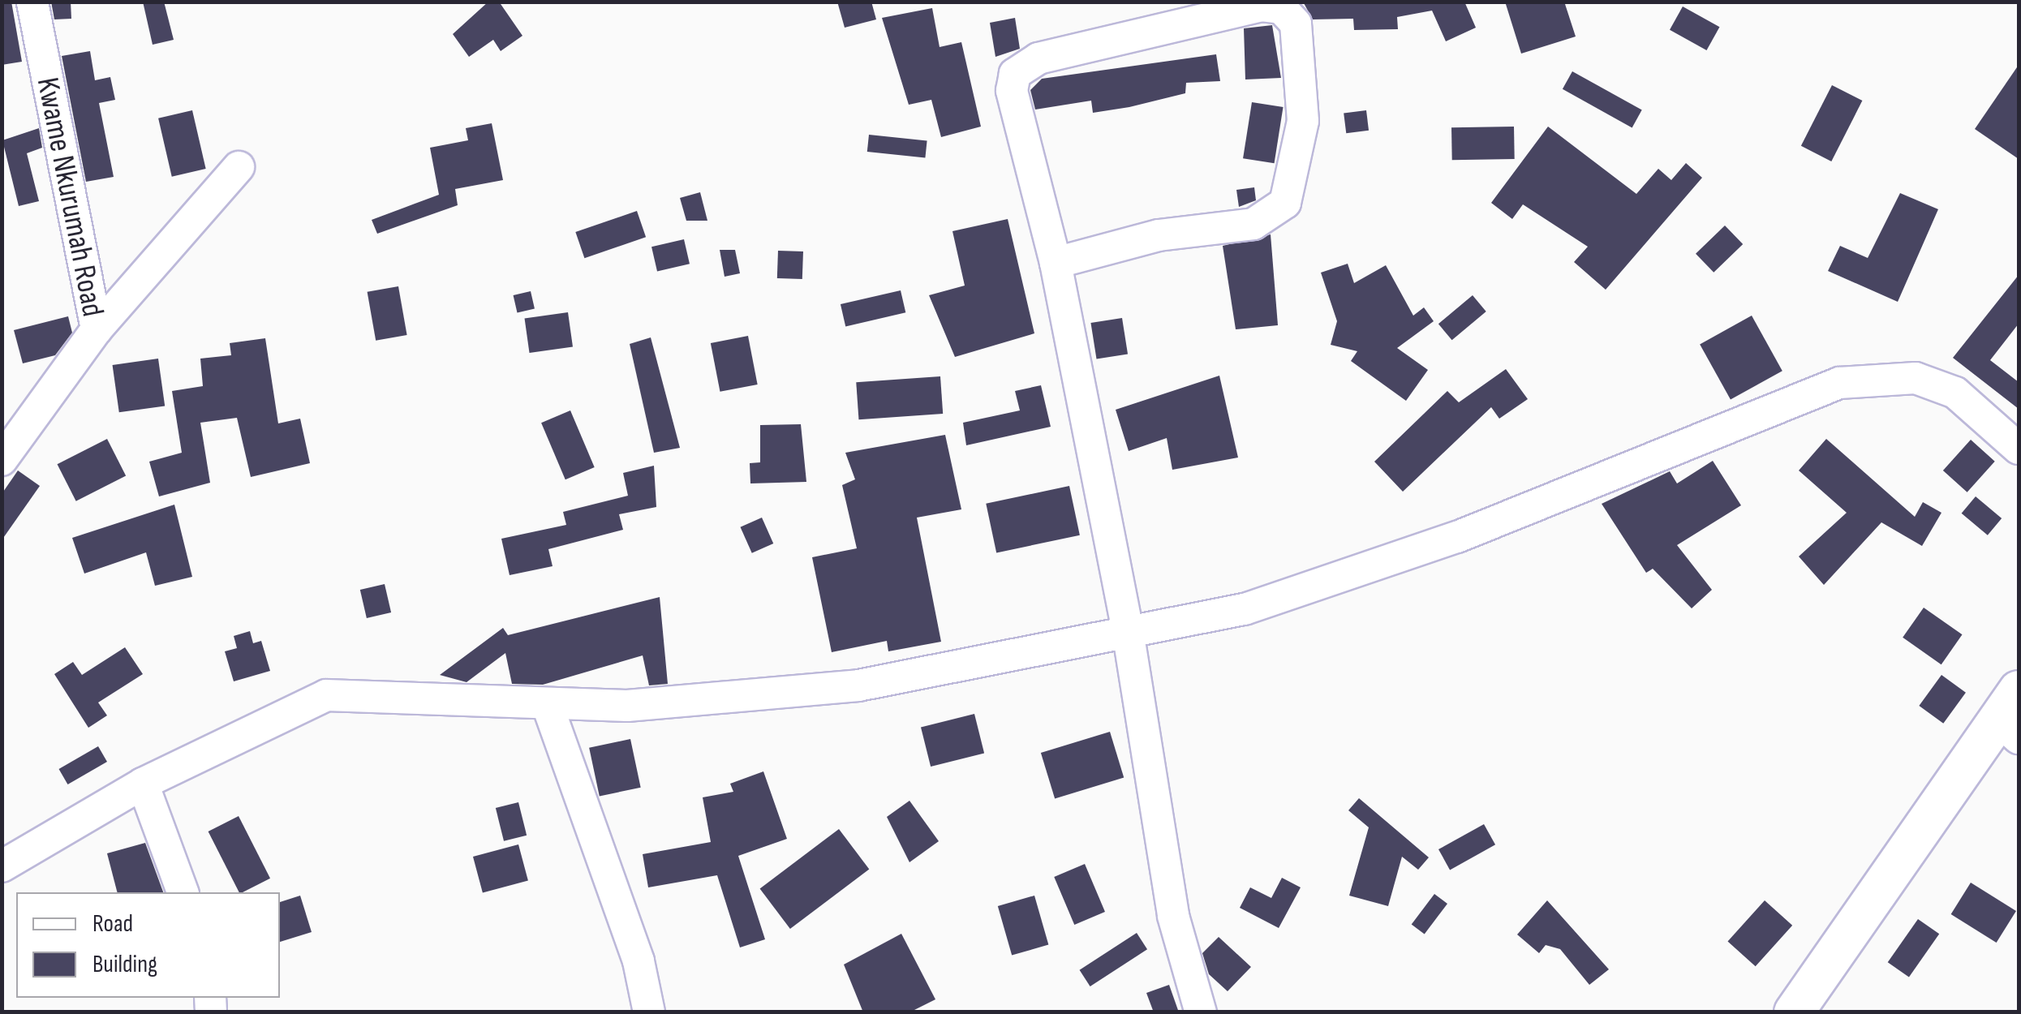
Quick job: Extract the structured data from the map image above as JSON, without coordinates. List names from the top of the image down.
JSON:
{
  "streets": {
    "street": ["Kwame Nkurumah Road"]
  },
  "legend": ["Road", "Building"]
}
